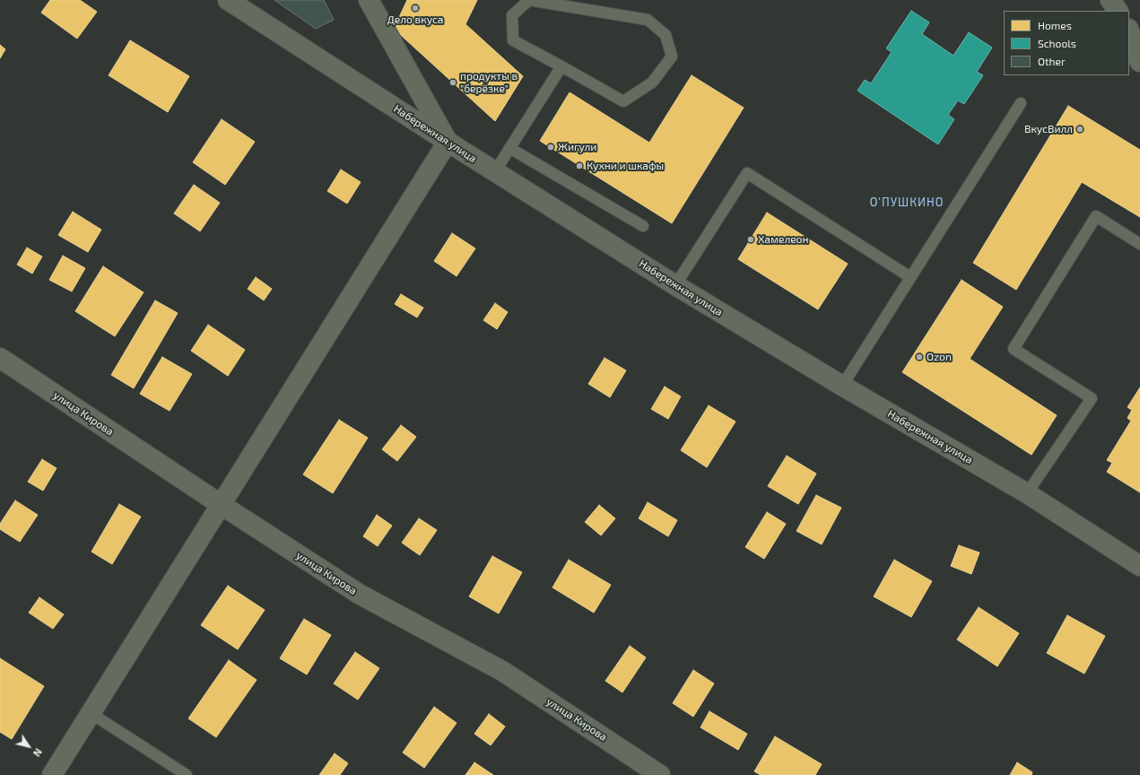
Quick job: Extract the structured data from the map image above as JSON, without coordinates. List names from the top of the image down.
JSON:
{
  "streets": {
    "street": ["Набережная улица", "улица Кирова"]
  },
  "districts": ["О'ПУШКИНО"],
  "places": [
    "Дело вкуса",
    "продукты в \"берёзке\"",
    "ВкусВилл",
    "Жигули",
    "Кухни и шкафы",
    "Хамелеон",
    "Ozon"
  ],
  "legend": ["Homes", "Schools", "Other"],
  "north": "bottom right"
}
